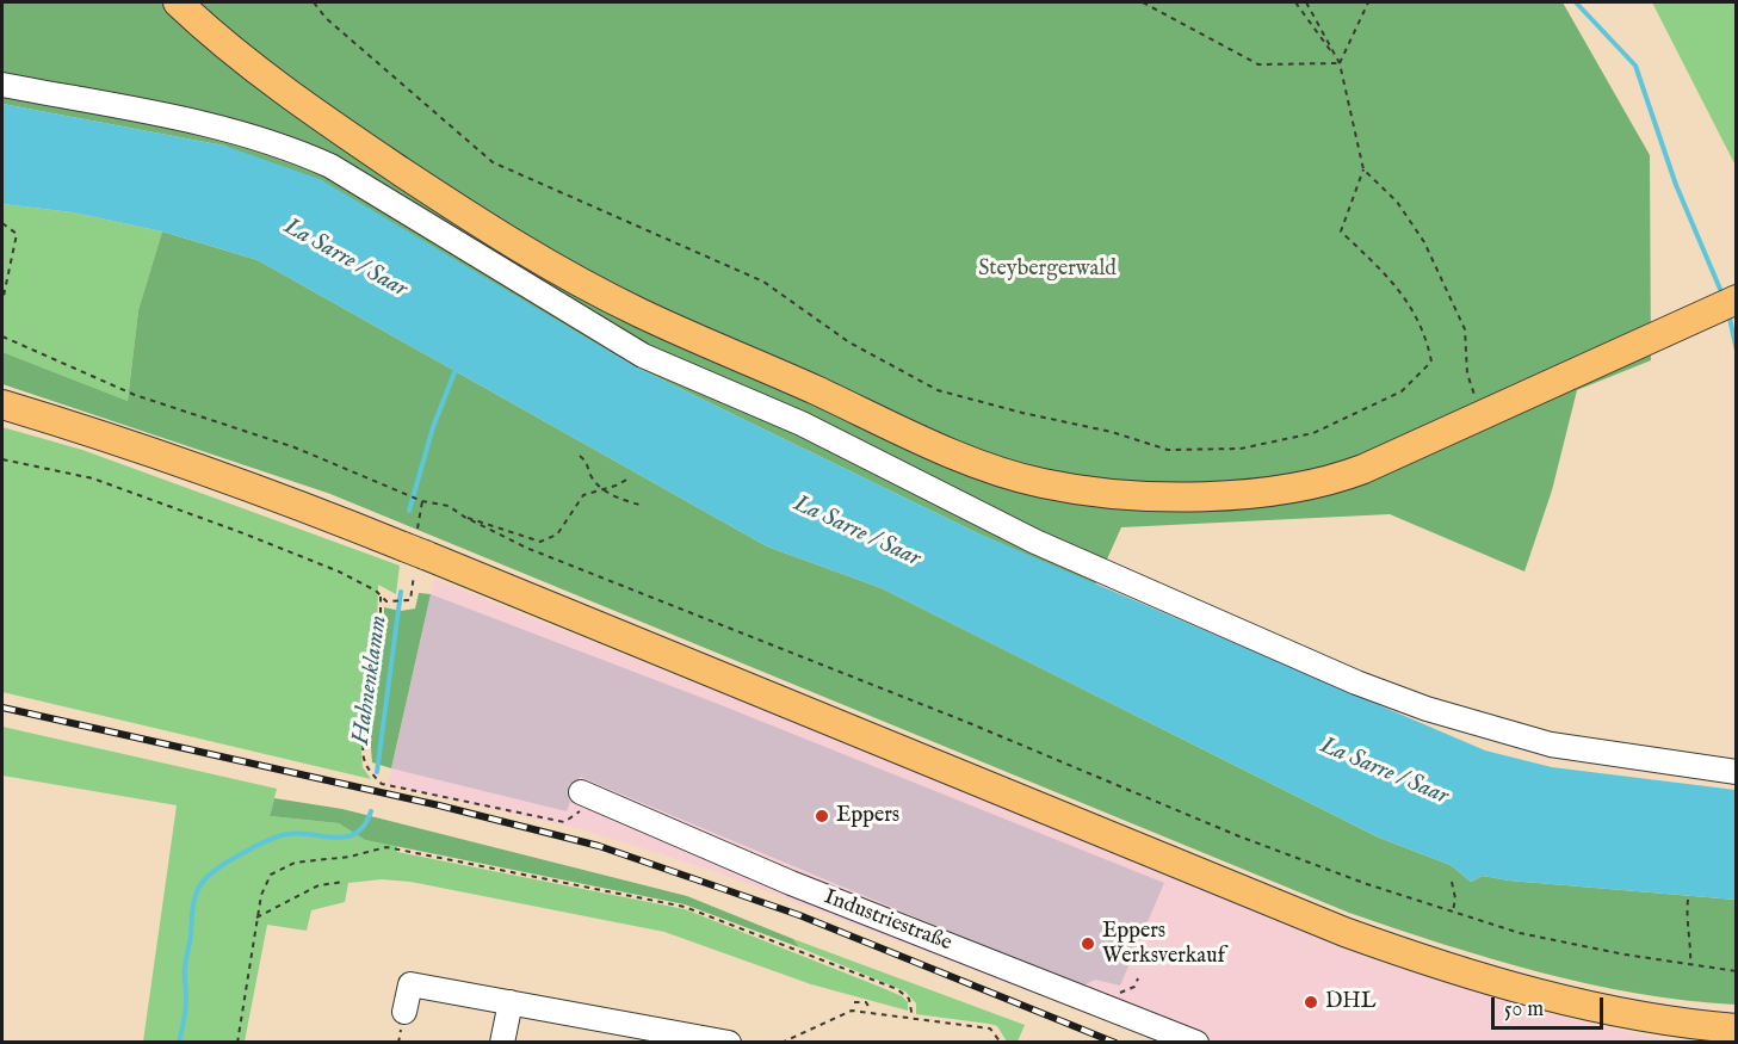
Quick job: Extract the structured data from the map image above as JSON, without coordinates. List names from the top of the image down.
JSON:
{
  "streets": {
    "street": ["Industriestraße"]
  },
  "water": ["La Sarre / Saar", "Hahnenklamm"],
  "parks": ["Steybergerwald"],
  "places": ["Eppers", "Eppers Werksverkauf", "DHL"],
  "scale_bar": "50 m"
}
